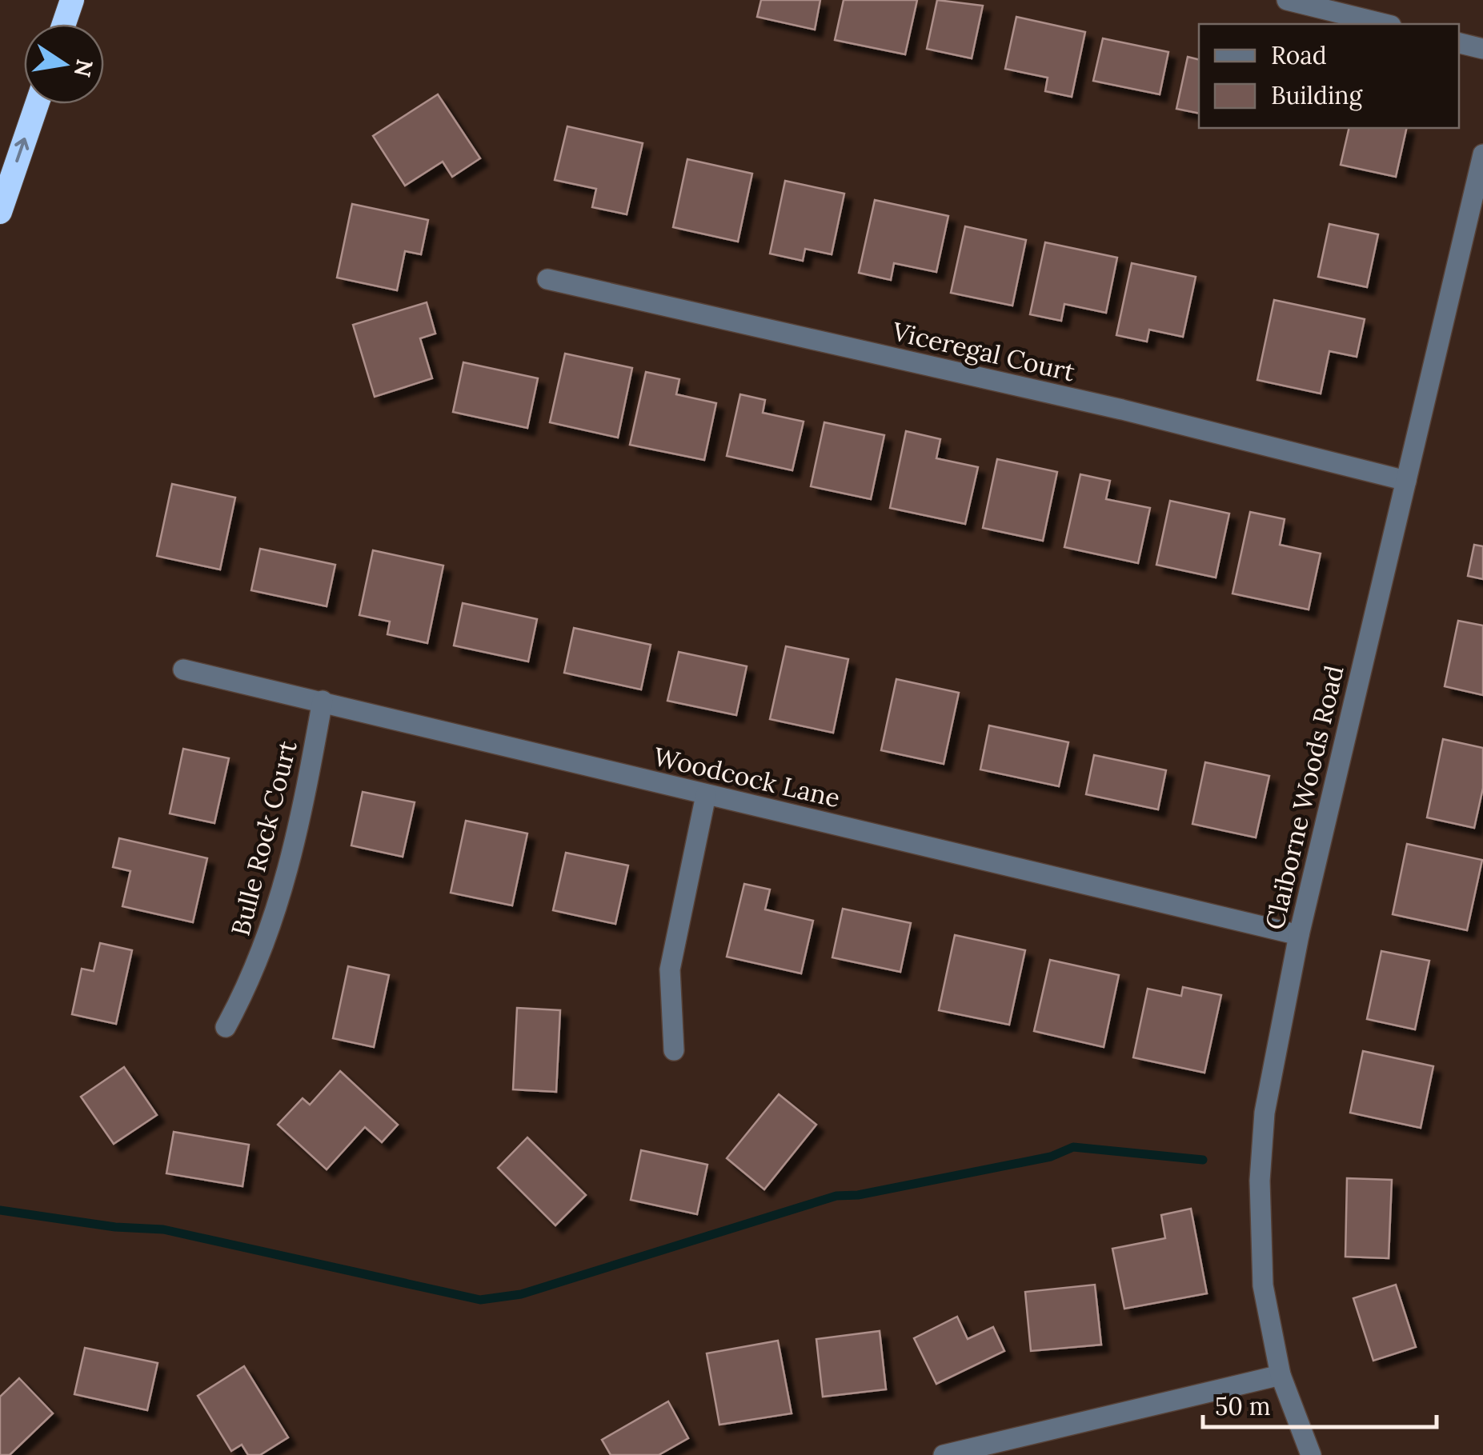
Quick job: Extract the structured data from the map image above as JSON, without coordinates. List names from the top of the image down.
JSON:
{
  "streets": {
    "street": [
      "Viceregal Court",
      "Woodcock Lane",
      "Claiborne Woods Road",
      "Bulle Rock Court"
    ]
  },
  "crossings": [
    ["Viceregal Court", "Claiborne Woods Road"],
    ["Woodcock Lane", "Claiborne Woods Road"],
    ["Woodcock Lane", "Bulle Rock Court"]
  ],
  "legend": ["Road", "Building"],
  "scale_bar": "50 m",
  "north": "right"
}
